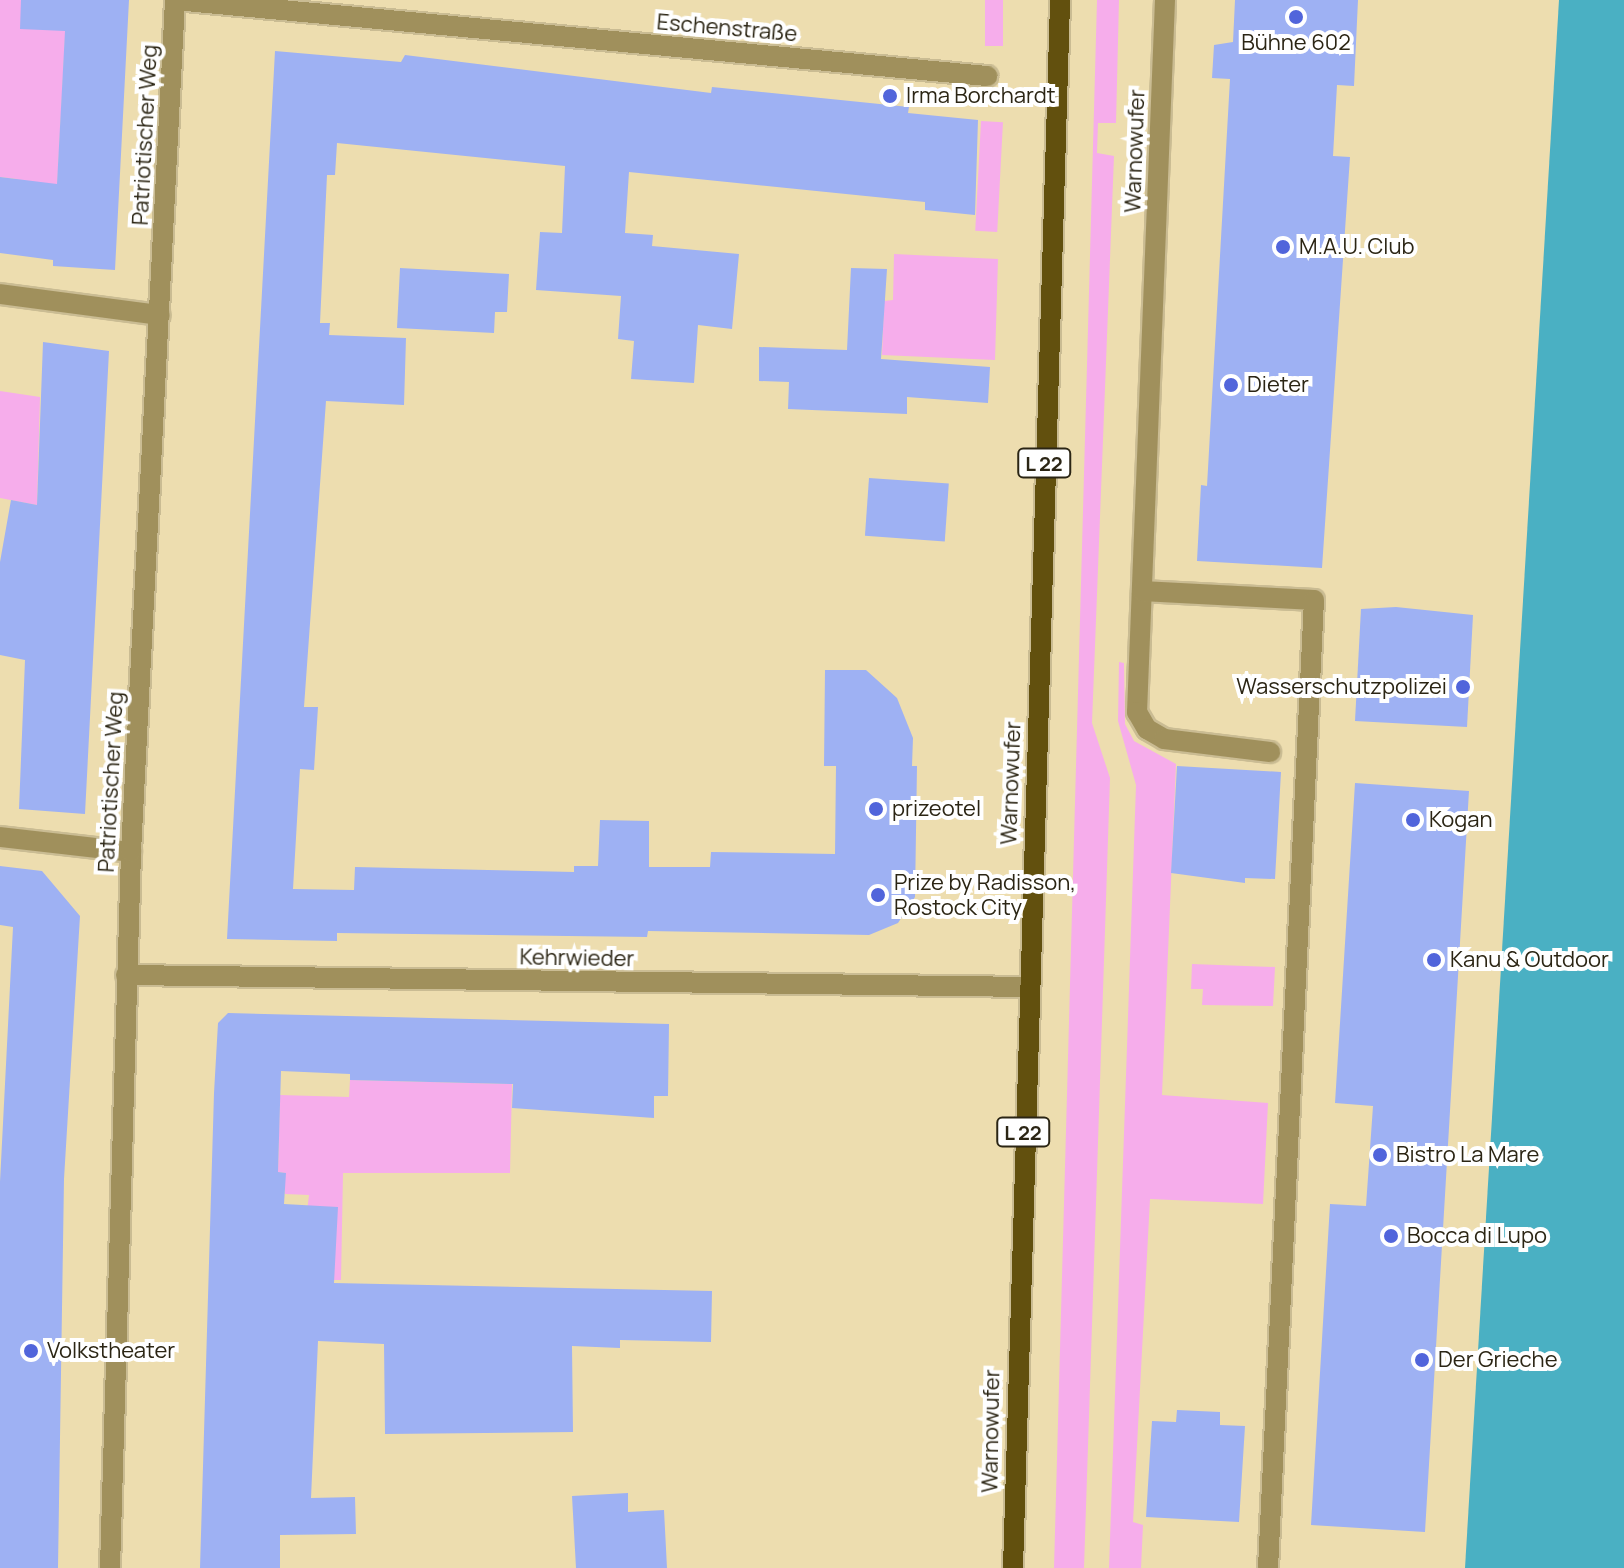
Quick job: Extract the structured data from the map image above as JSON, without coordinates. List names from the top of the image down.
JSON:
{
  "streets": {
    "main road": ["Warnowufer", "L 22"],
    "street": ["Eschenstraße", "Patriotischer Weg", "Kehrwieder"]
  },
  "crossings": [
    ["Eschenstraße", "Patriotischer Weg"],
    ["Patriotischer Weg", "Kehrwieder"],
    ["Warnowufer", "Kehrwieder"]
  ],
  "places": [
    "Bühne 602",
    "Irma Borchardt",
    "M.A.U. Club",
    "Dieter",
    "Wasserschutzpolizei",
    "prizeotel",
    "Kogan",
    "Prize by Radisson, Rostock City",
    "Kanu & Outdoor",
    "Bistro La Mare",
    "Bocca di Lupo",
    "Volkstheater",
    "Der Grieche"
  ]
}
